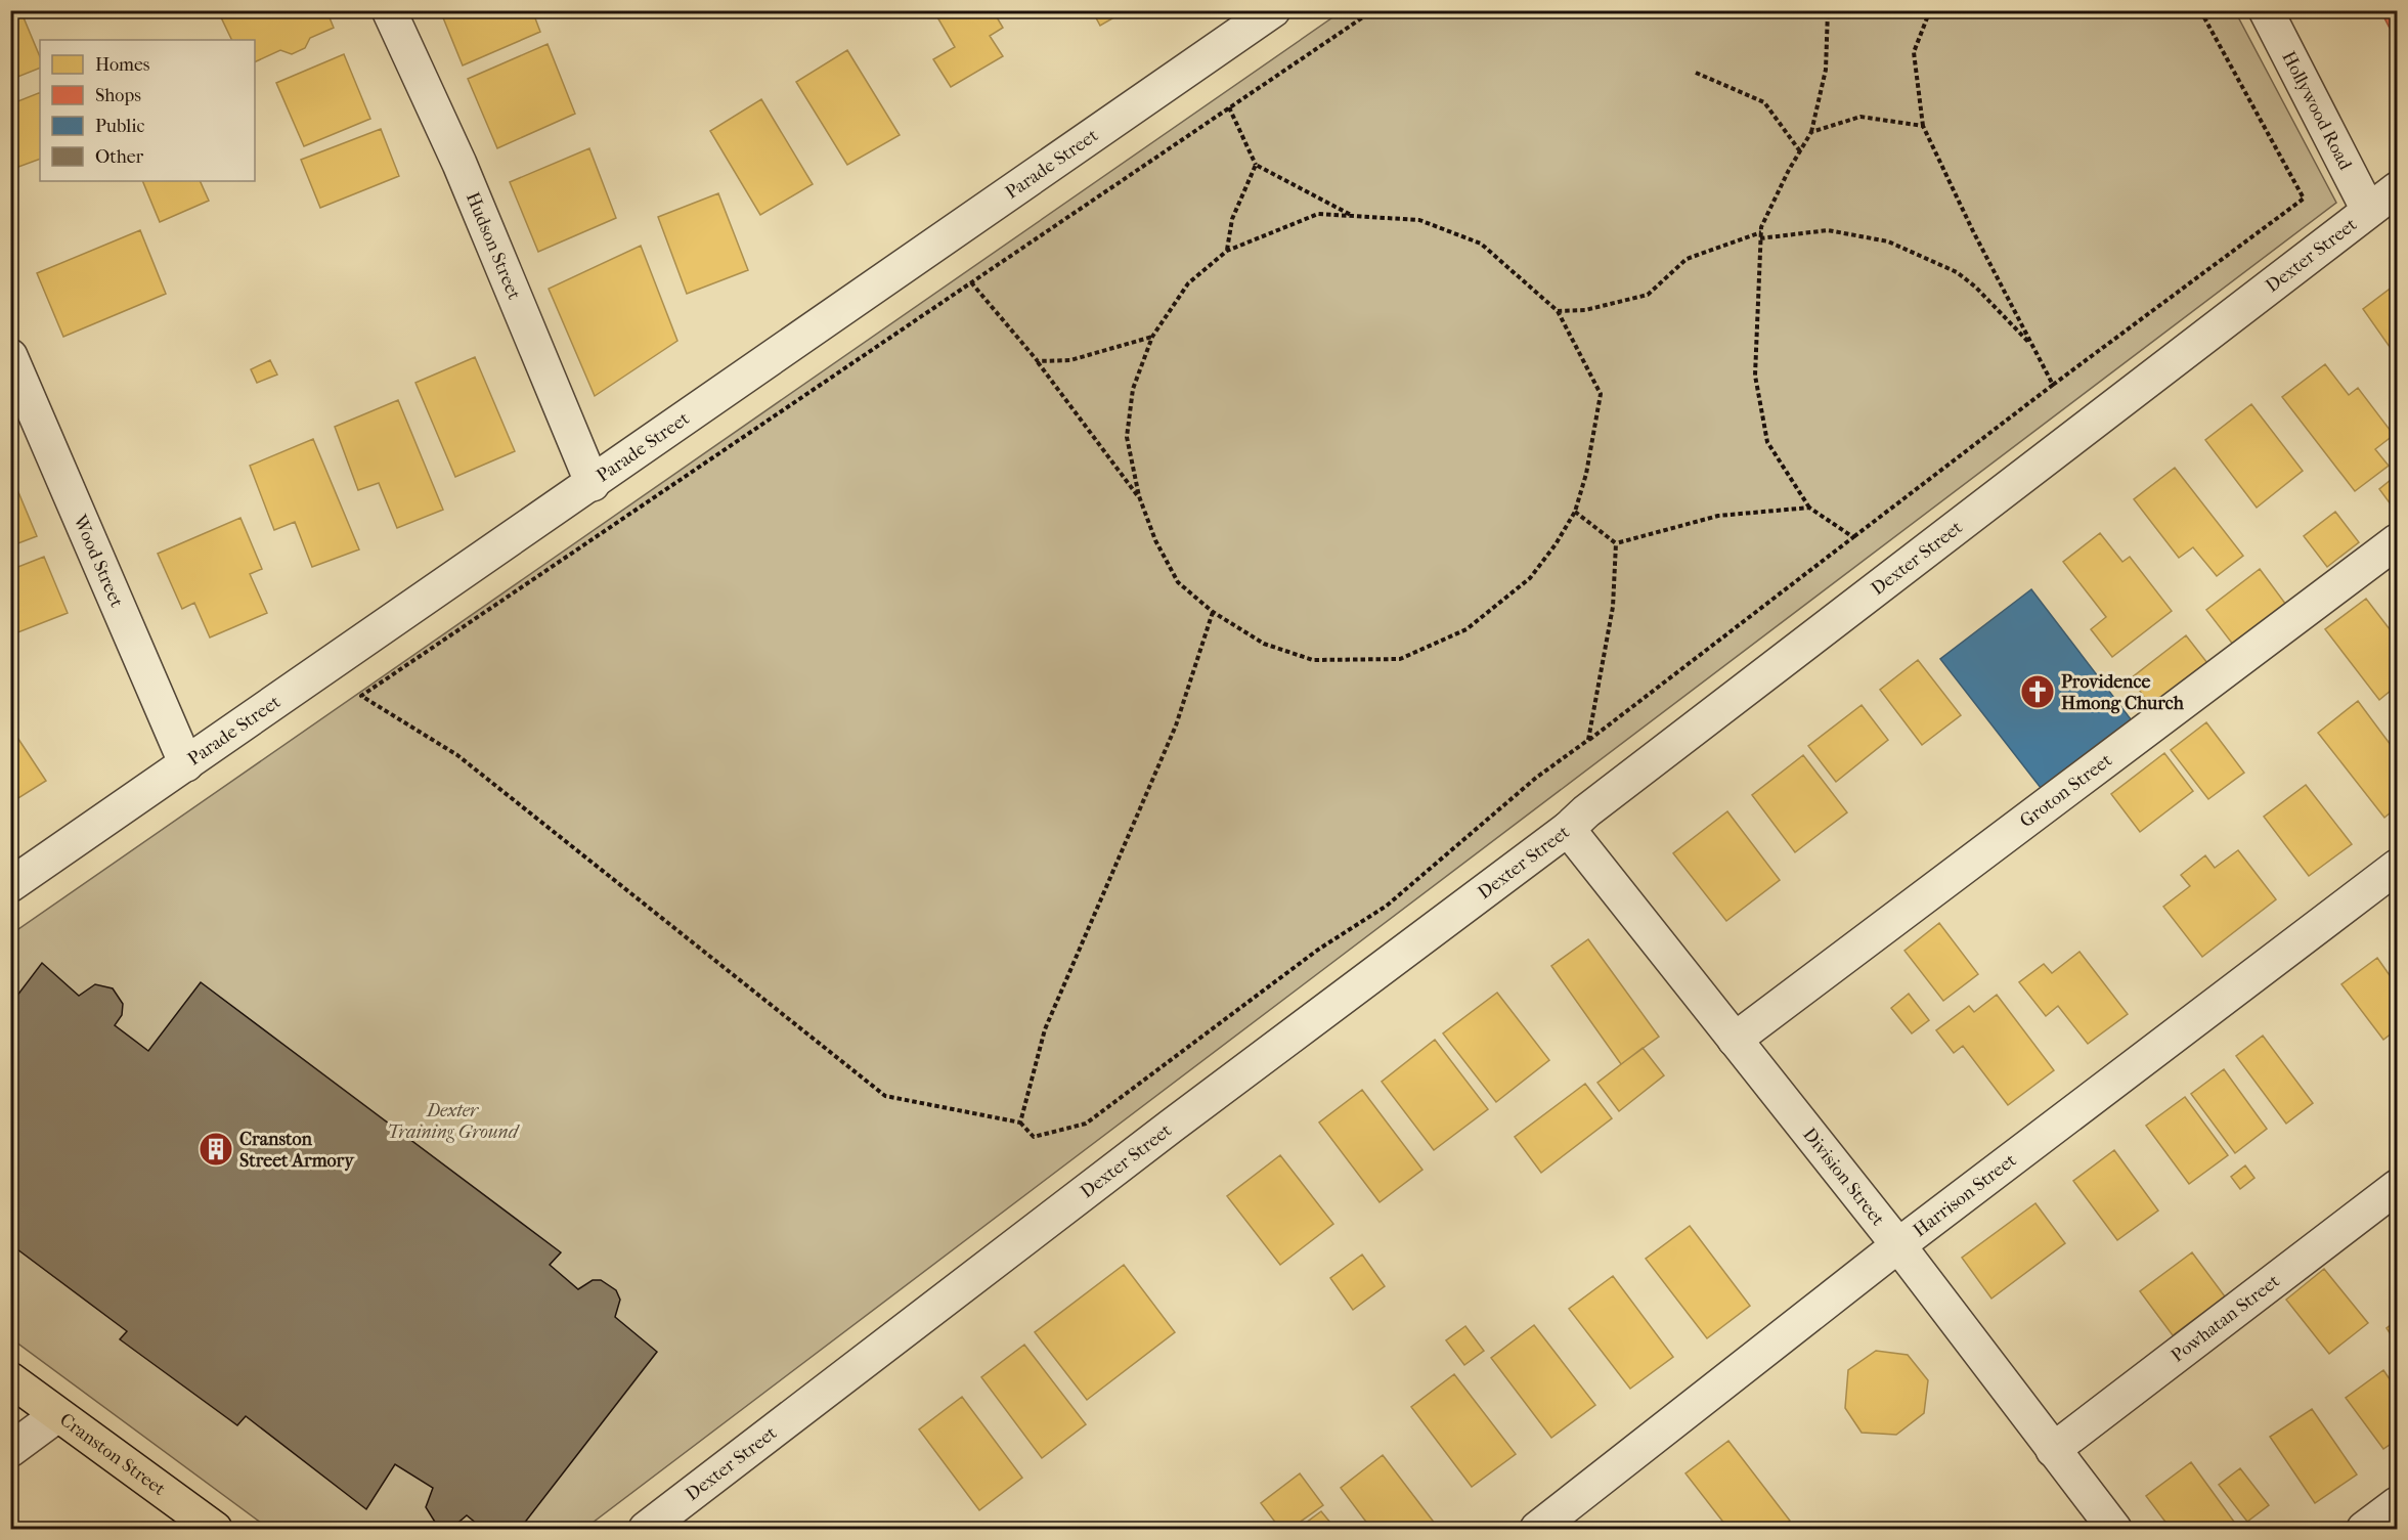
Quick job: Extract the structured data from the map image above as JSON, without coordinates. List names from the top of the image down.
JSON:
{
  "streets": {
    "main road": ["Cranston Street"],
    "street": [
      "Hollywood Road",
      "Parade Street",
      "Hudson Street",
      "Dexter Street",
      "Wood Street",
      "Groton Street",
      "Division Street",
      "Harrison Street",
      "Powhatan Street"
    ]
  },
  "crossings": [
    ["Hollywood Road", "Dexter Street"],
    ["Parade Street", "Hudson Street"],
    ["Parade Street", "Wood Street"],
    ["Dexter Street", "Division Street"],
    ["Groton Street", "Division Street"],
    ["Division Street", "Harrison Street"],
    ["Division Street", "Powhatan Street"]
  ],
  "parks": ["Dexter Training Ground"],
  "places": {
    "church": ["Providence Hmong Church"],
    "building": ["Cranston Street Armory"]
  },
  "legend": [
    "Homes",
    "Shops",
    "Public",
    "Other"
  ]
}
